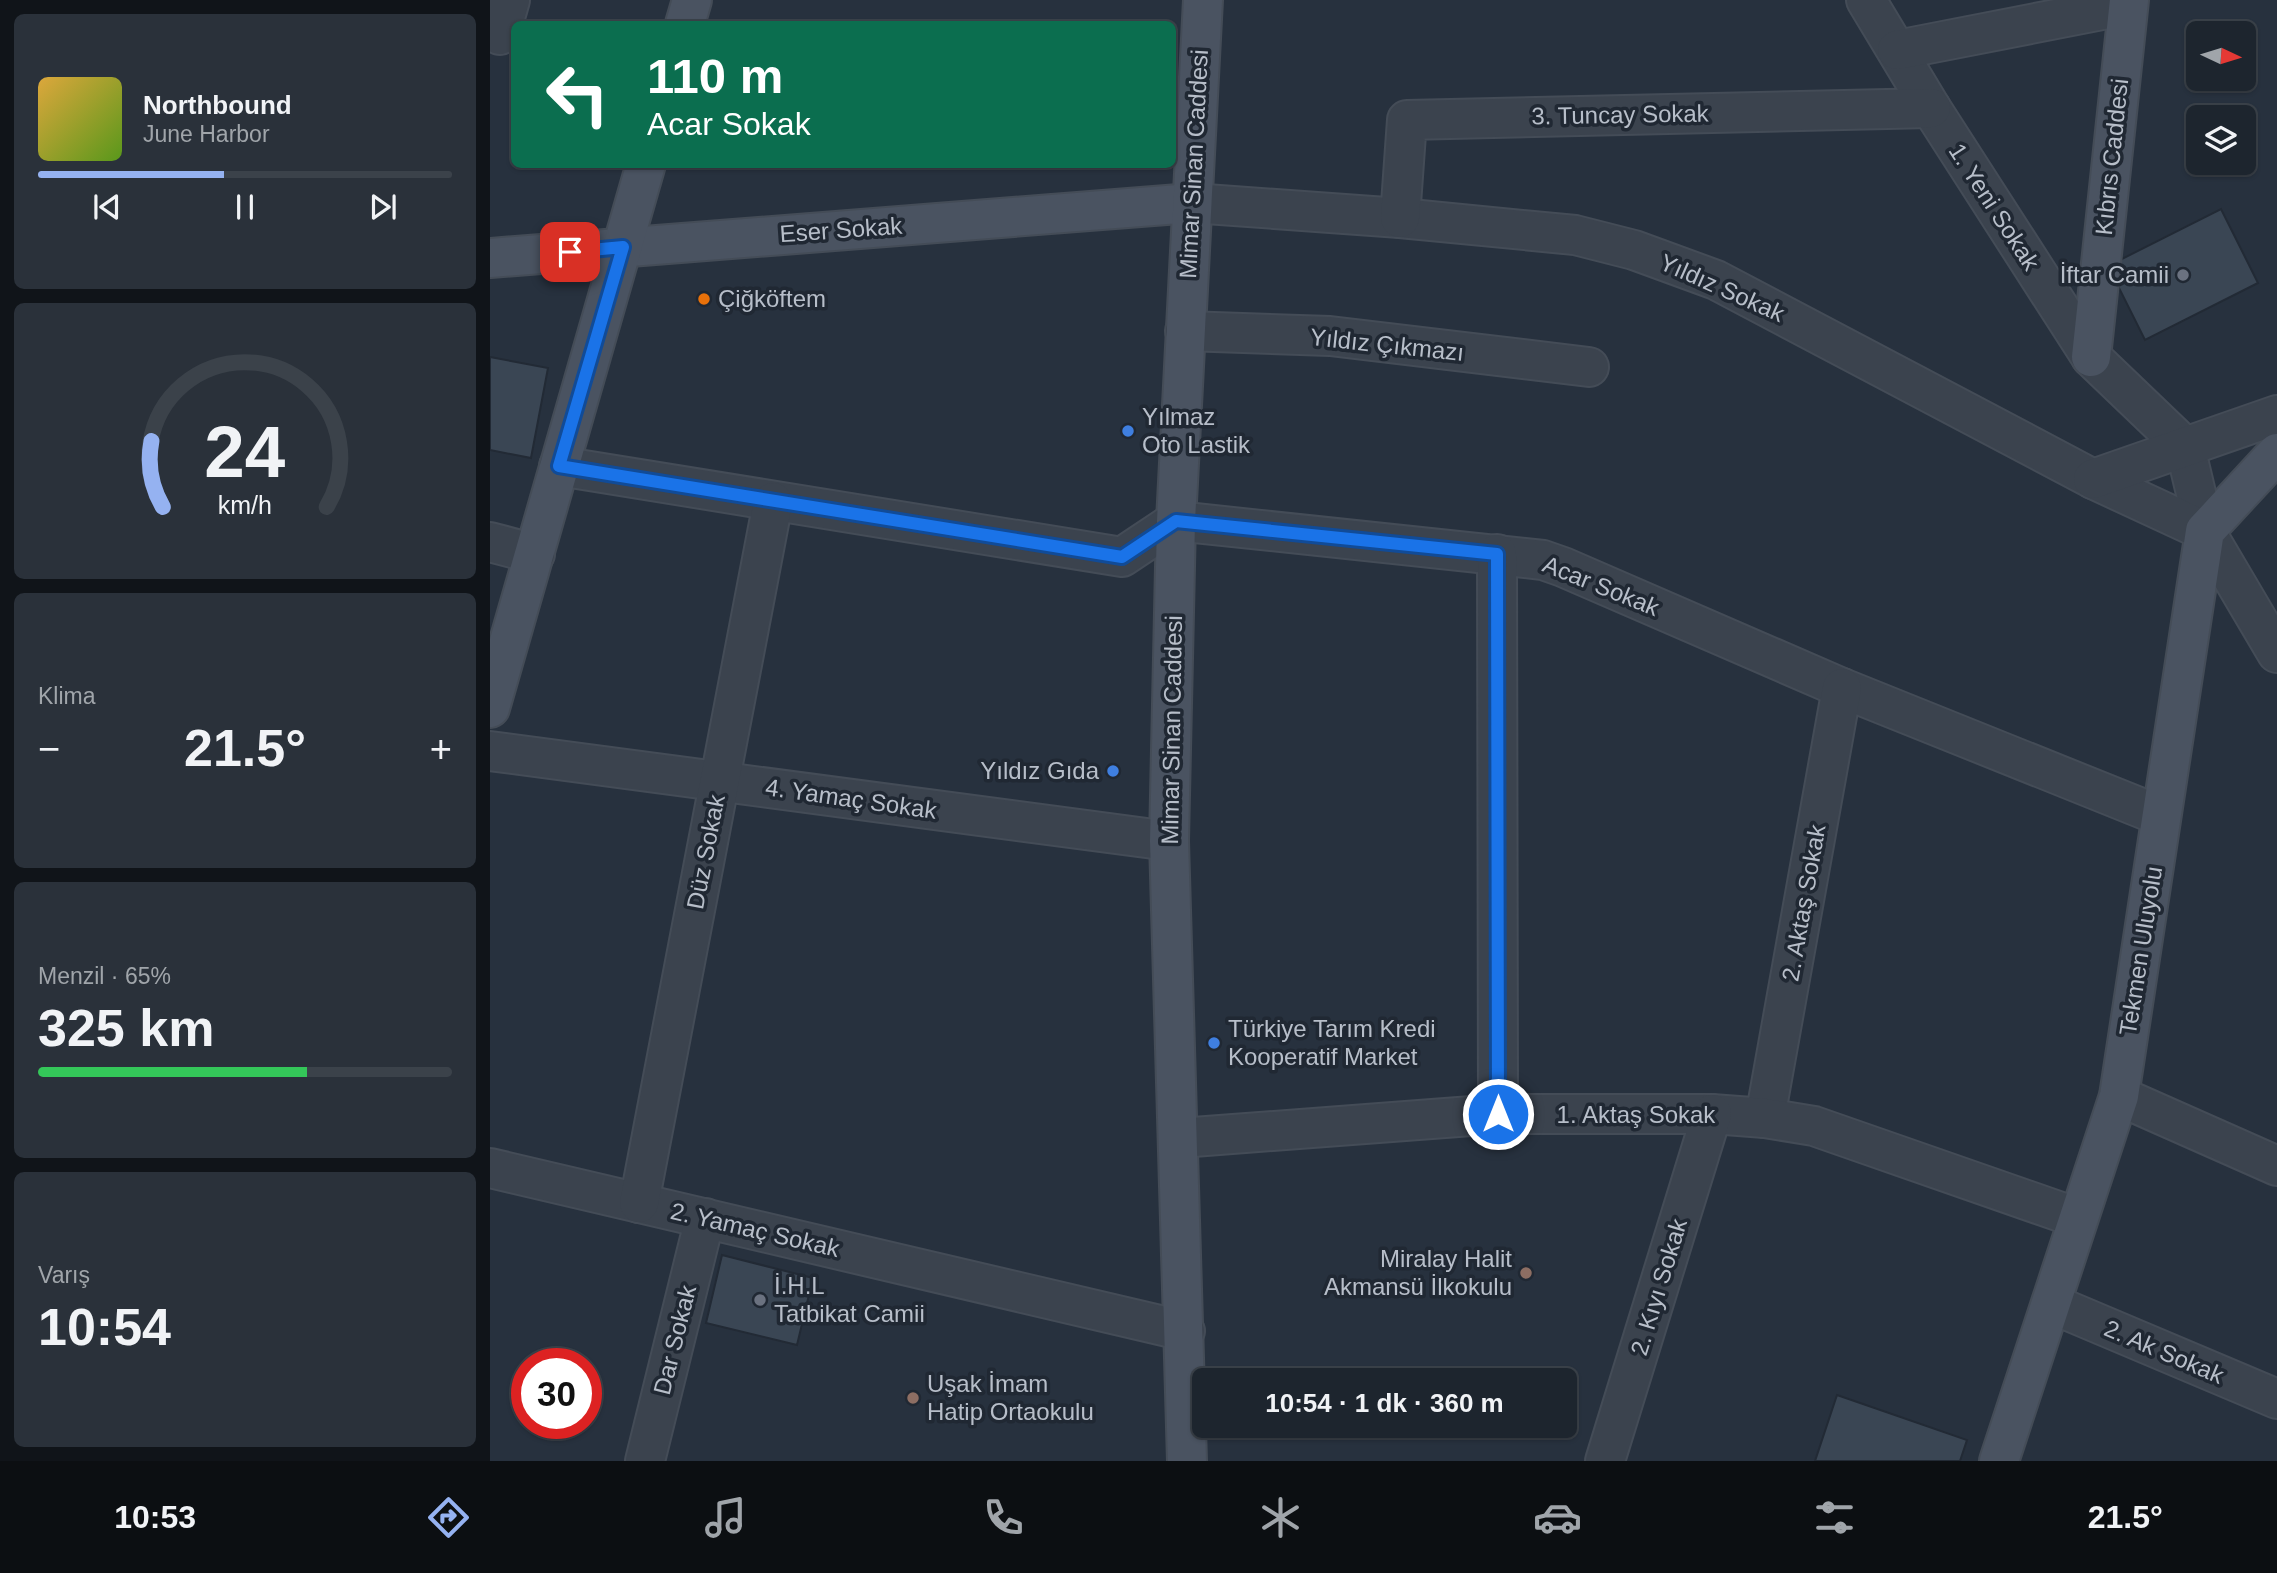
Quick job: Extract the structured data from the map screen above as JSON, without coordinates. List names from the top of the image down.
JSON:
{
  "streets": {
    "street": [
      "3. Tuncay Sokak",
      "Kıbrıs Caddesi",
      "Mimar Sinan Caddesi",
      "1. Yeni Sokak",
      "Eser Sokak",
      "Yıldız Sokak",
      "Yıldız Çıkmazı",
      "Acar Sokak",
      "4. Yamaç Sokak",
      "Düz Sokak",
      "2. Aktaş Sokak",
      "Tekmen Uluyolu",
      "1. Aktaş Sokak",
      "2. Yamaç Sokak",
      "2. Kıyı Sokak",
      "Dar Sokak",
      "2. Ak Sokak"
    ]
  },
  "crossings": [
    ["3. Tuncay Sokak", "1. Yeni Sokak"],
    ["3. Tuncay Sokak", "Yıldız Sokak"],
    ["Kıbrıs Caddesi", "1. Yeni Sokak"],
    ["Mimar Sinan Caddesi", "Eser Sokak"],
    ["Mimar Sinan Caddesi", "Yıldız Sokak"],
    ["Mimar Sinan Caddesi", "Yıldız Çıkmazı"],
    ["Mimar Sinan Caddesi", "Acar Sokak"],
    ["Mimar Sinan Caddesi", "4. Yamaç Sokak"],
    ["Mimar Sinan Caddesi", "1. Aktaş Sokak"],
    ["Mimar Sinan Caddesi", "2. Yamaç Sokak"],
    ["Eser Sokak", "Yıldız Sokak"],
    ["Yıldız Sokak", "Tekmen Uluyolu"],
    ["Acar Sokak", "2. Aktaş Sokak"],
    ["Acar Sokak", "Tekmen Uluyolu"],
    ["4. Yamaç Sokak", "Düz Sokak"],
    ["Düz Sokak", "2. Yamaç Sokak"],
    ["2. Aktaş Sokak", "1. Aktaş Sokak"],
    ["Tekmen Uluyolu", "1. Aktaş Sokak"],
    ["Tekmen Uluyolu", "2. Ak Sokak"],
    ["1. Aktaş Sokak", "2. Kıyı Sokak"],
    ["2. Yamaç Sokak", "Dar Sokak"]
  ],
  "places": [
    "İftar Camii",
    "Çiğköftem",
    "Yılmaz Oto Lastik",
    "Yıldız Gıda",
    "Türkiye Tarım Kredi Kooperatif Market",
    "Miralay Halit Akmansü İlkokulu",
    "İ.H.L Tatbikat Camii",
    "Uşak İmam Hatip Ortaokulu"
  ],
  "north": "right",
  "page": {
    "turn": ["110 m", "Acar Sokak"],
    "song": ["Northbound", "June Harbor"],
    "tile": [
      "Klima",
      ["Menzil · 65%", "325 km"],
      ["Varış", "10:54"]
    ],
    "heat": ["−", "21.5°", "+"],
    "limit": "30",
    "trip": "10:54 · 1 dk · 360 m",
    "tabs": ["10:53", "21.5°"],
    "gauge": ["24", "km/h"]
  }
}
